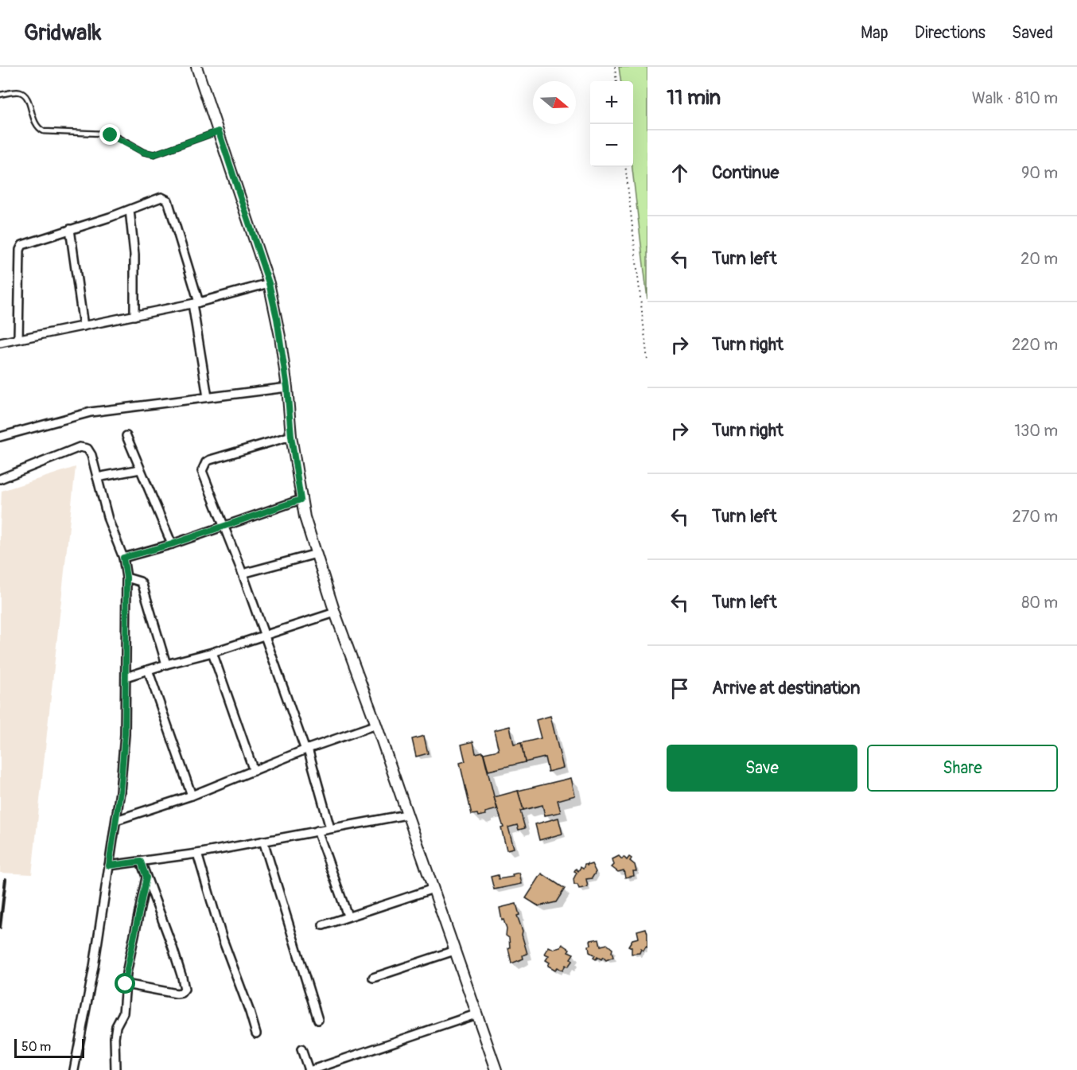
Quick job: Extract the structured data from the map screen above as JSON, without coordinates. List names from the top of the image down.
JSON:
{
  "scale_bar": "50 m",
  "north": "right",
  "page": {
    "header": "Gridwalk",
    "nav": ["Map", "Directions", "Saved"],
    "heading": ["11 min", "Walk · 810 m"],
    "map_buttons": ["+", "−"],
    "list": [
      ["Continue", "90 m"],
      ["Turn left", "20 m"],
      ["Turn right", "220 m"],
      ["Turn right", "130 m"],
      ["Turn left", "270 m"],
      ["Turn left", "80 m"],
      "Arrive at destination"
    ],
    "buttons": ["Save", "Share"],
    "scale": "50 m"
  }
}
